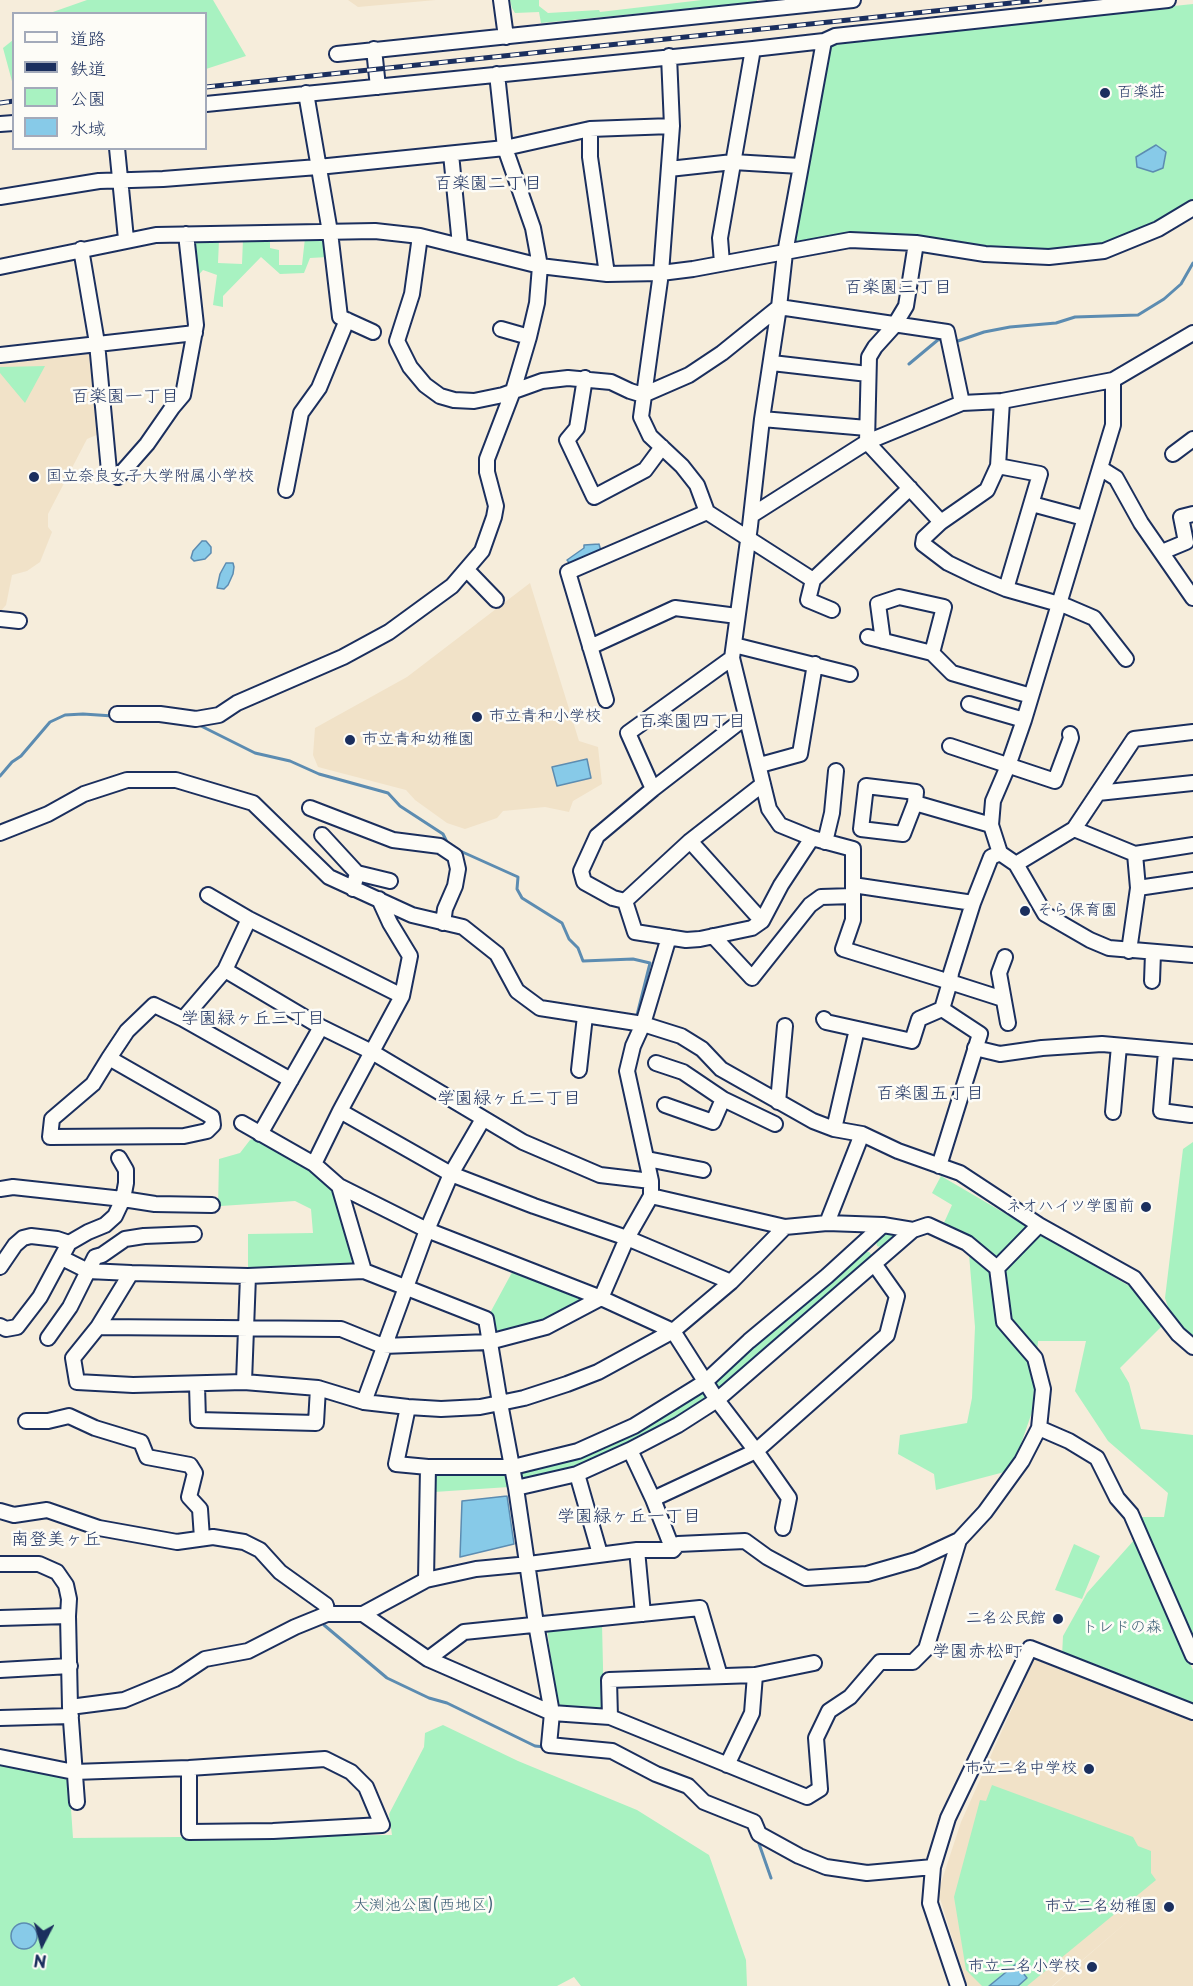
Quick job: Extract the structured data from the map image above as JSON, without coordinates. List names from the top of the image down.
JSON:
{
  "districts": [
    "百楽園二丁目",
    "百楽園三丁目",
    "百楽園一丁目",
    "百楽園四丁目",
    "学園緑ヶ丘三丁目",
    "百楽園五丁目",
    "学園緑ヶ丘二丁目",
    "学園緑ヶ丘一丁目",
    "南登美ヶ丘",
    "学園赤松町"
  ],
  "parks": ["トレドの森", "大渕池公園(西地区)"],
  "places": [
    "百楽荘",
    "国立奈良女子大学附属小学校",
    "市立青和小学校",
    "市立青和幼稚園",
    "そら保育園",
    "ネオハイツ学園前",
    "二名公民館",
    "市立二名中学校",
    "市立二名幼稚園",
    "市立二名小学校"
  ],
  "legend": [
    "道路",
    "鉄道",
    "公園",
    "水域"
  ],
  "north": "bottom"
}
